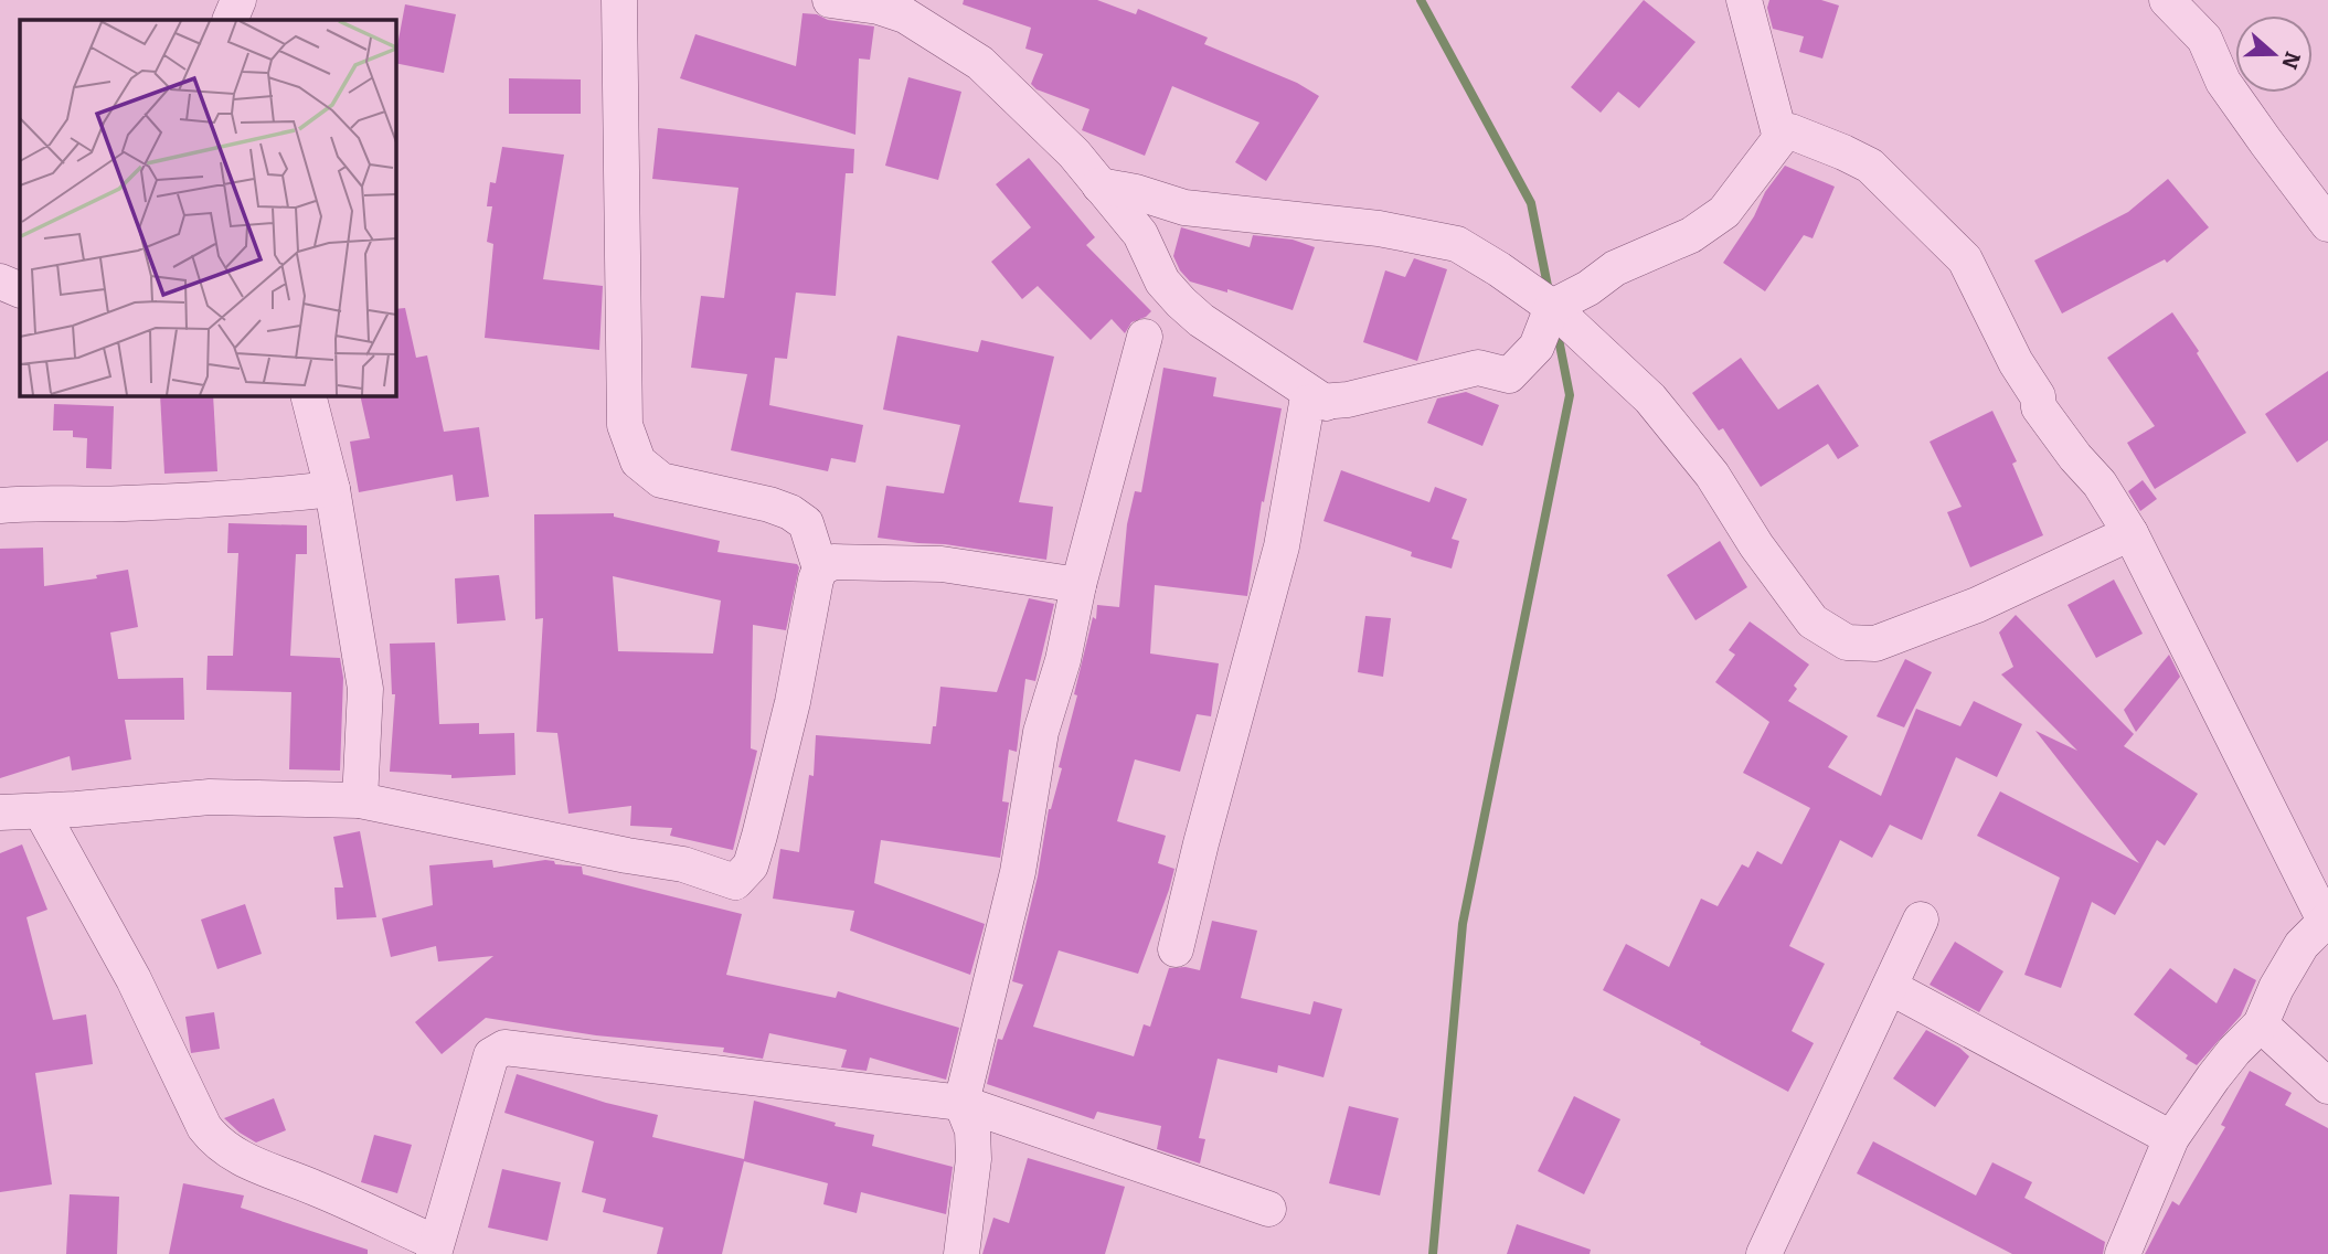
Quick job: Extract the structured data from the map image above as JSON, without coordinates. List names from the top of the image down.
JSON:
{
  "north": "right"
}
